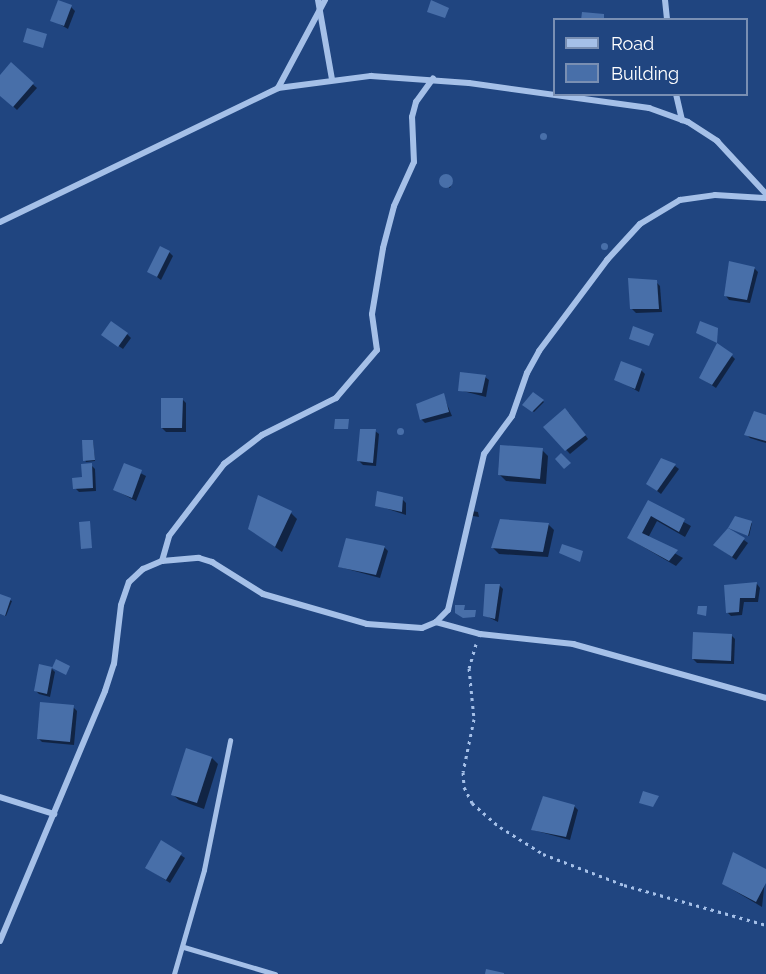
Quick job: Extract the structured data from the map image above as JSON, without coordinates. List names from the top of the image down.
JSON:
{
  "legend": ["Road", "Building"]
}
